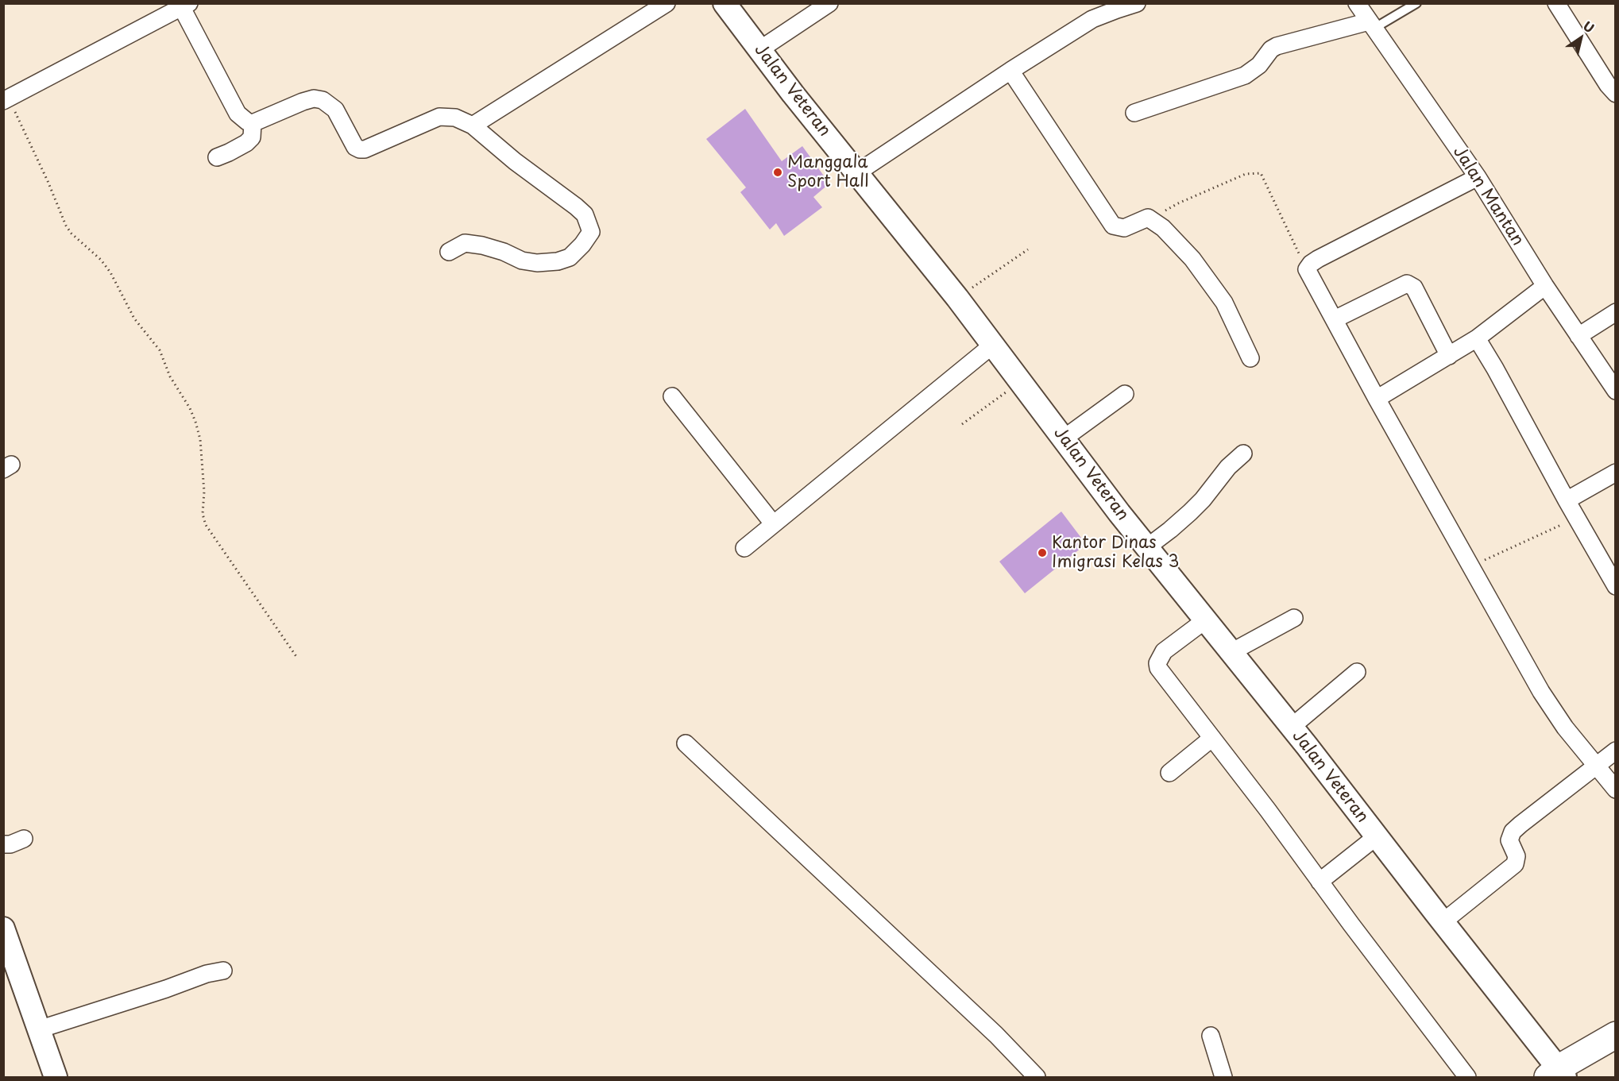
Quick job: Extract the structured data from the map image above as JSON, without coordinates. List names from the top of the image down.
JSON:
{
  "streets": {
    "street": ["Jalan Veteran", "Jalan Mantan"]
  },
  "places": ["Manggala Sport Hall", "Kantor Dinas Imigrasi Kelas 3"],
  "north": "top right"
}
